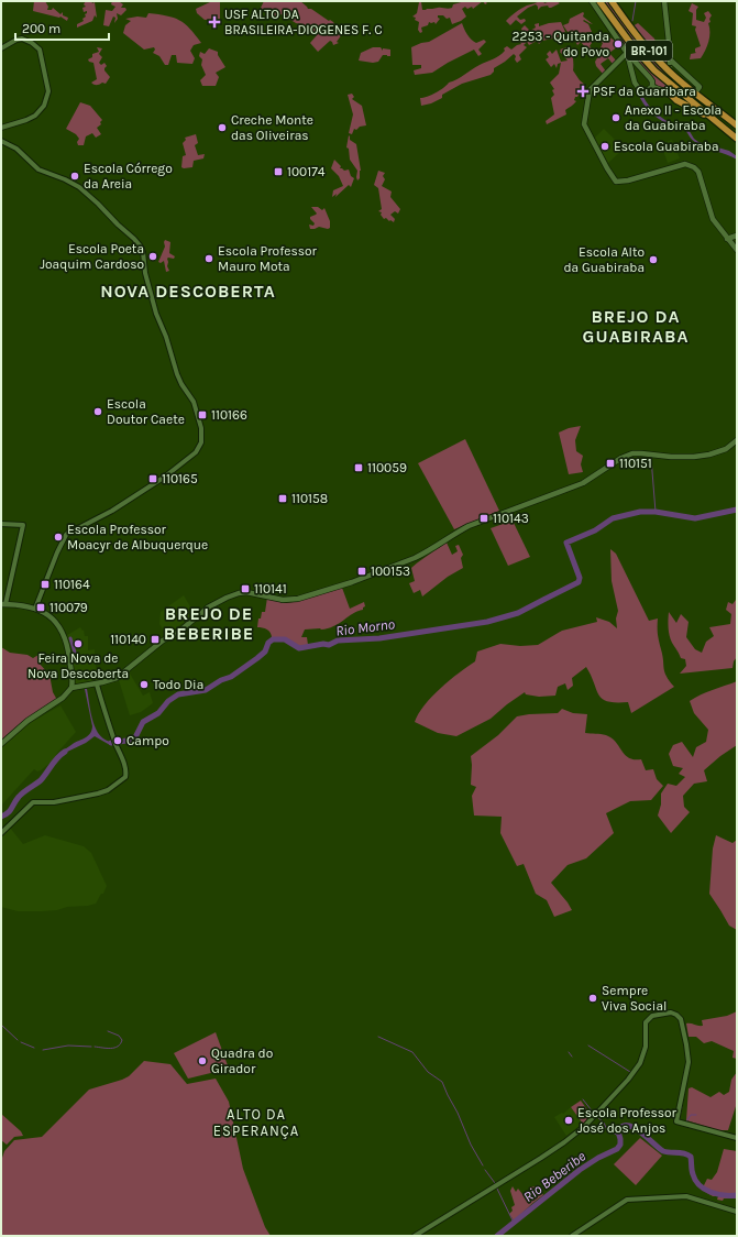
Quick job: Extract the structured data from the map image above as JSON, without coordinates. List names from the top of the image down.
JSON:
{
  "streets": {
    "highway": ["BR-101"]
  },
  "districts": [
    "NOVA DESCOBERTA",
    "BREJO DA GUABIRABA",
    "BREJO DE BEBERIBE",
    "ALTO DA ESPERANÇA"
  ],
  "water": ["Rio Morno", "Rio Beberibe"],
  "places": {
    "health": ["USF ALTO DA BRASILEIRA-DIOGENES F. C", "PSF da Guaribara"],
    "other": [
      "2253 - Quitanda do Povo",
      "Anexo II - Escola da Guabiraba",
      "Creche Monte das Oliveiras",
      "Escola Guabiraba",
      "Escola Córrego da Areia",
      "Escola Poeta Joaquim Cardoso",
      "Escola Professor Mauro Mota",
      "Escola Alto da Guabiraba",
      "Escola Doutor Caete",
      "Escola Professor Moacyr de Albuquerque",
      "Feira Nova de Nova Descoberta",
      "Todo Dia",
      "Campo",
      "Sempre Viva Social",
      "Quadra do Girador",
      "Escola Professor José dos Anjos"
    ],
    "transit": [
      "100174",
      "110166",
      "110151",
      "110059",
      "110165",
      "110158",
      "110143",
      "100153",
      "110164",
      "110141",
      "110079",
      "110140"
    ]
  },
  "scale_bar": "200 m"
}
